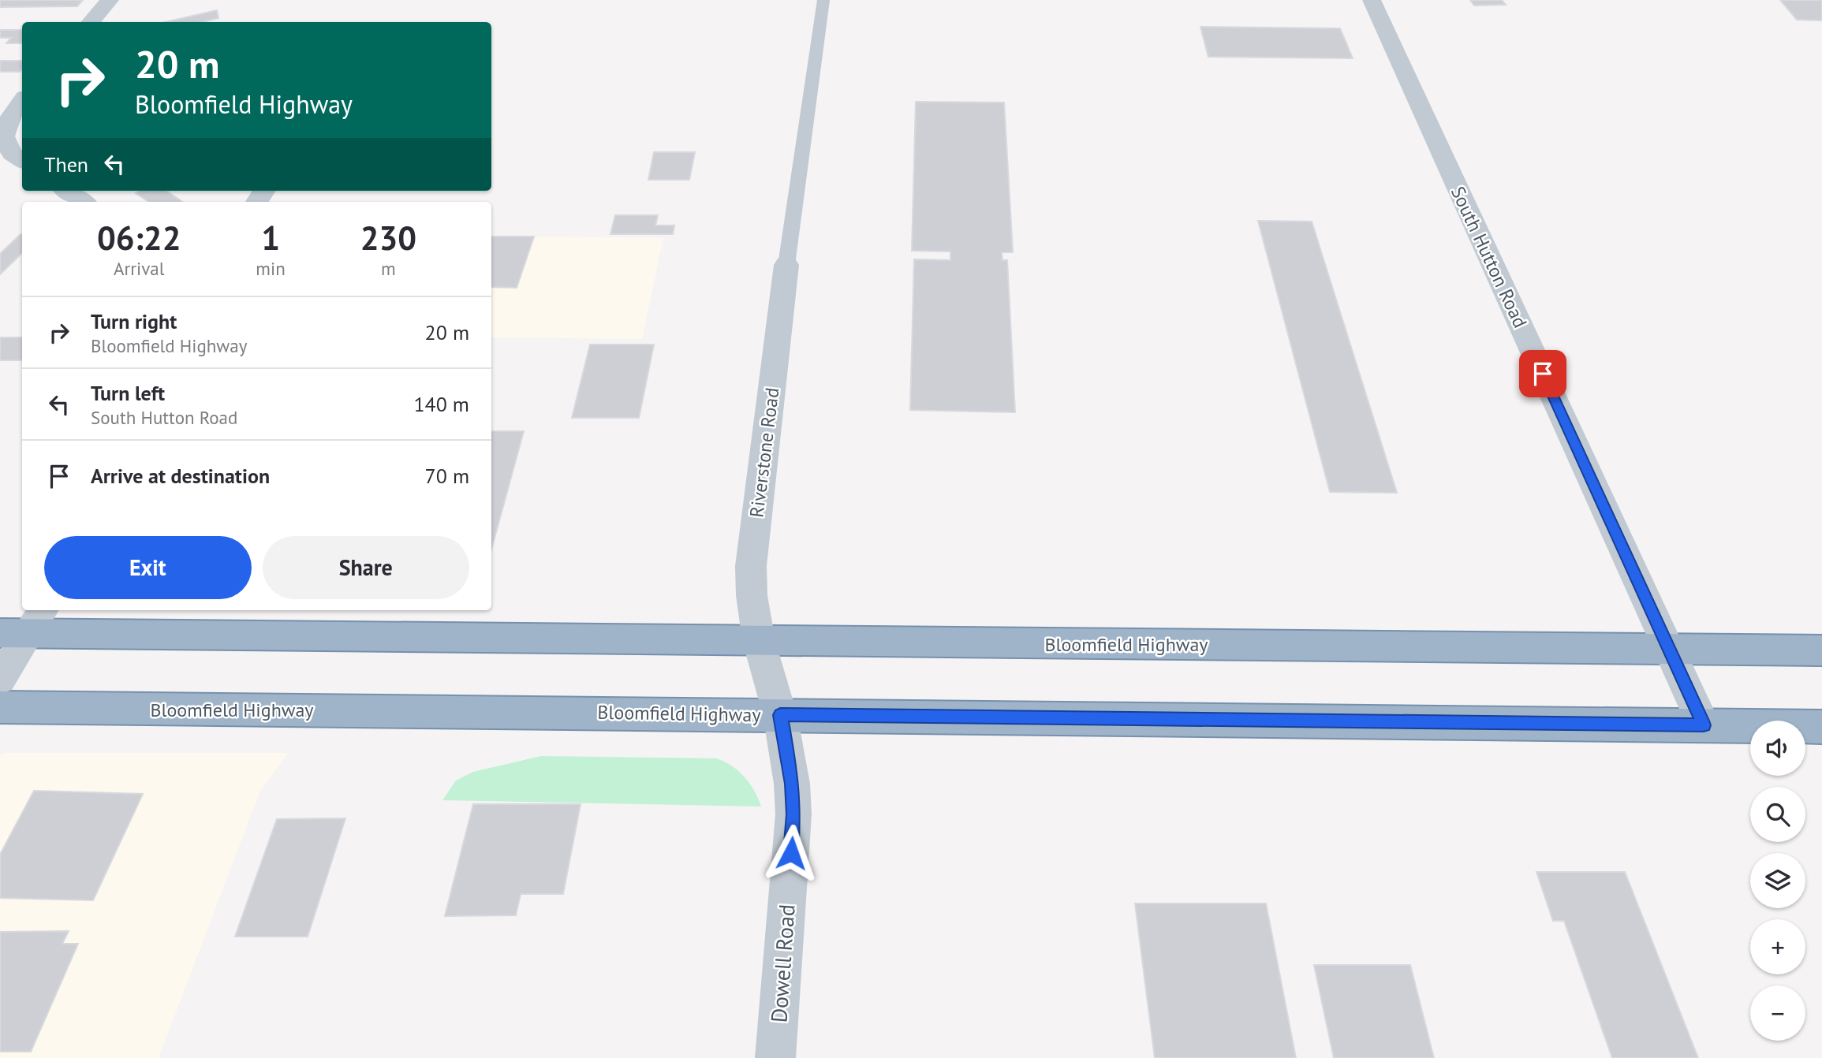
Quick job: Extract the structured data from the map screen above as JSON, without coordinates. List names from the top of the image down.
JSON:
{
  "streets": {
    "highway": ["Bloomfield Highway"],
    "street": ["South Hutton Road", "Riverstone Road", "Dowell Road"]
  },
  "crossings": [
    ["South Hutton Road", "Bloomfield Highway"],
    ["Riverstone Road", "Bloomfield Highway"],
    ["Riverstone Road", "Dowell Road"],
    ["Bloomfield Highway", "Dowell Road"]
  ],
  "page": {
    "turn": ["20 m", "Bloomfield Highway"],
    "then": "Then",
    "eta": [
      "06:22",
      "Arrival",
      "1",
      "min",
      "230",
      "m"
    ],
    "list": [
      {
        "name": "Turn right",
        "note": "Bloomfield Highway",
        "value": "20 m"
      },
      {
        "name": "Turn left",
        "note": "South Hutton Road",
        "value": "140 m"
      },
      {
        "name": "Arrive at destination",
        "value": "70 m"
      }
    ],
    "buttons": ["Exit", "Share"],
    "map_buttons": ["+", "−"]
  }
}
